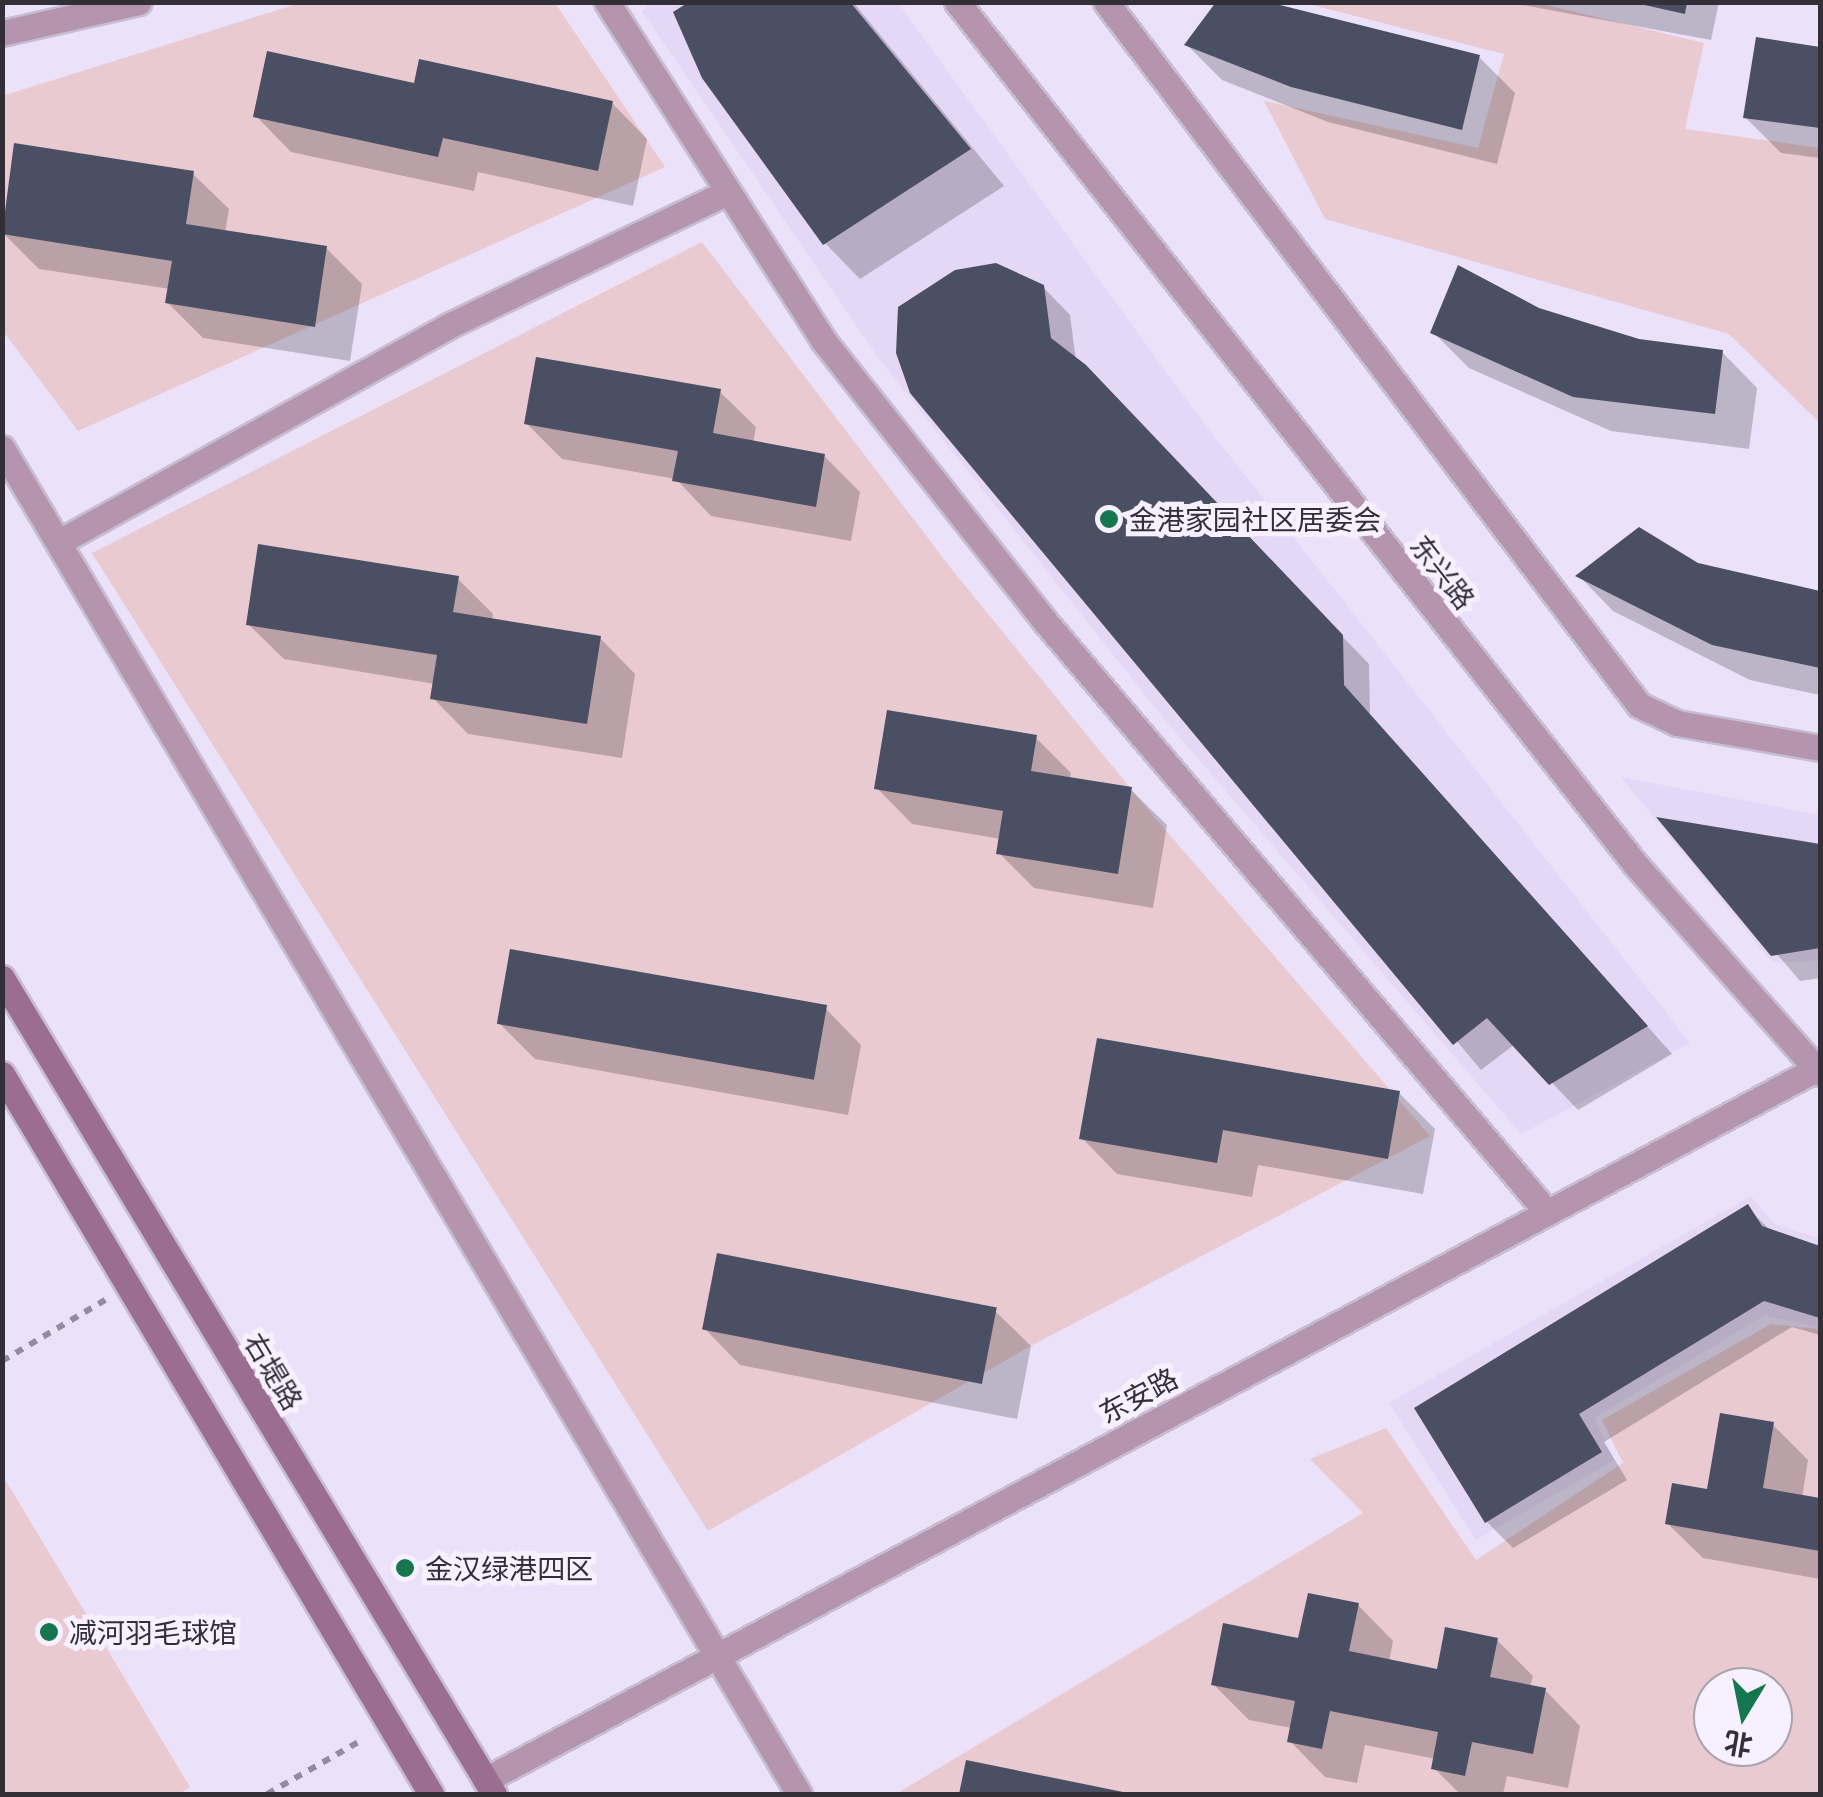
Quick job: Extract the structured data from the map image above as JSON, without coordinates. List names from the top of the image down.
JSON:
{
  "streets": {
    "main road": ["右堤路"],
    "street": ["东兴路", "东安路"]
  },
  "crossings": [
    ["东兴路", "东安路"],
    ["右堤路", "东安路"]
  ],
  "places": ["金港家园社区居委会", "金汉绿港四区", "减河羽毛球馆"],
  "north": "bottom"
}
